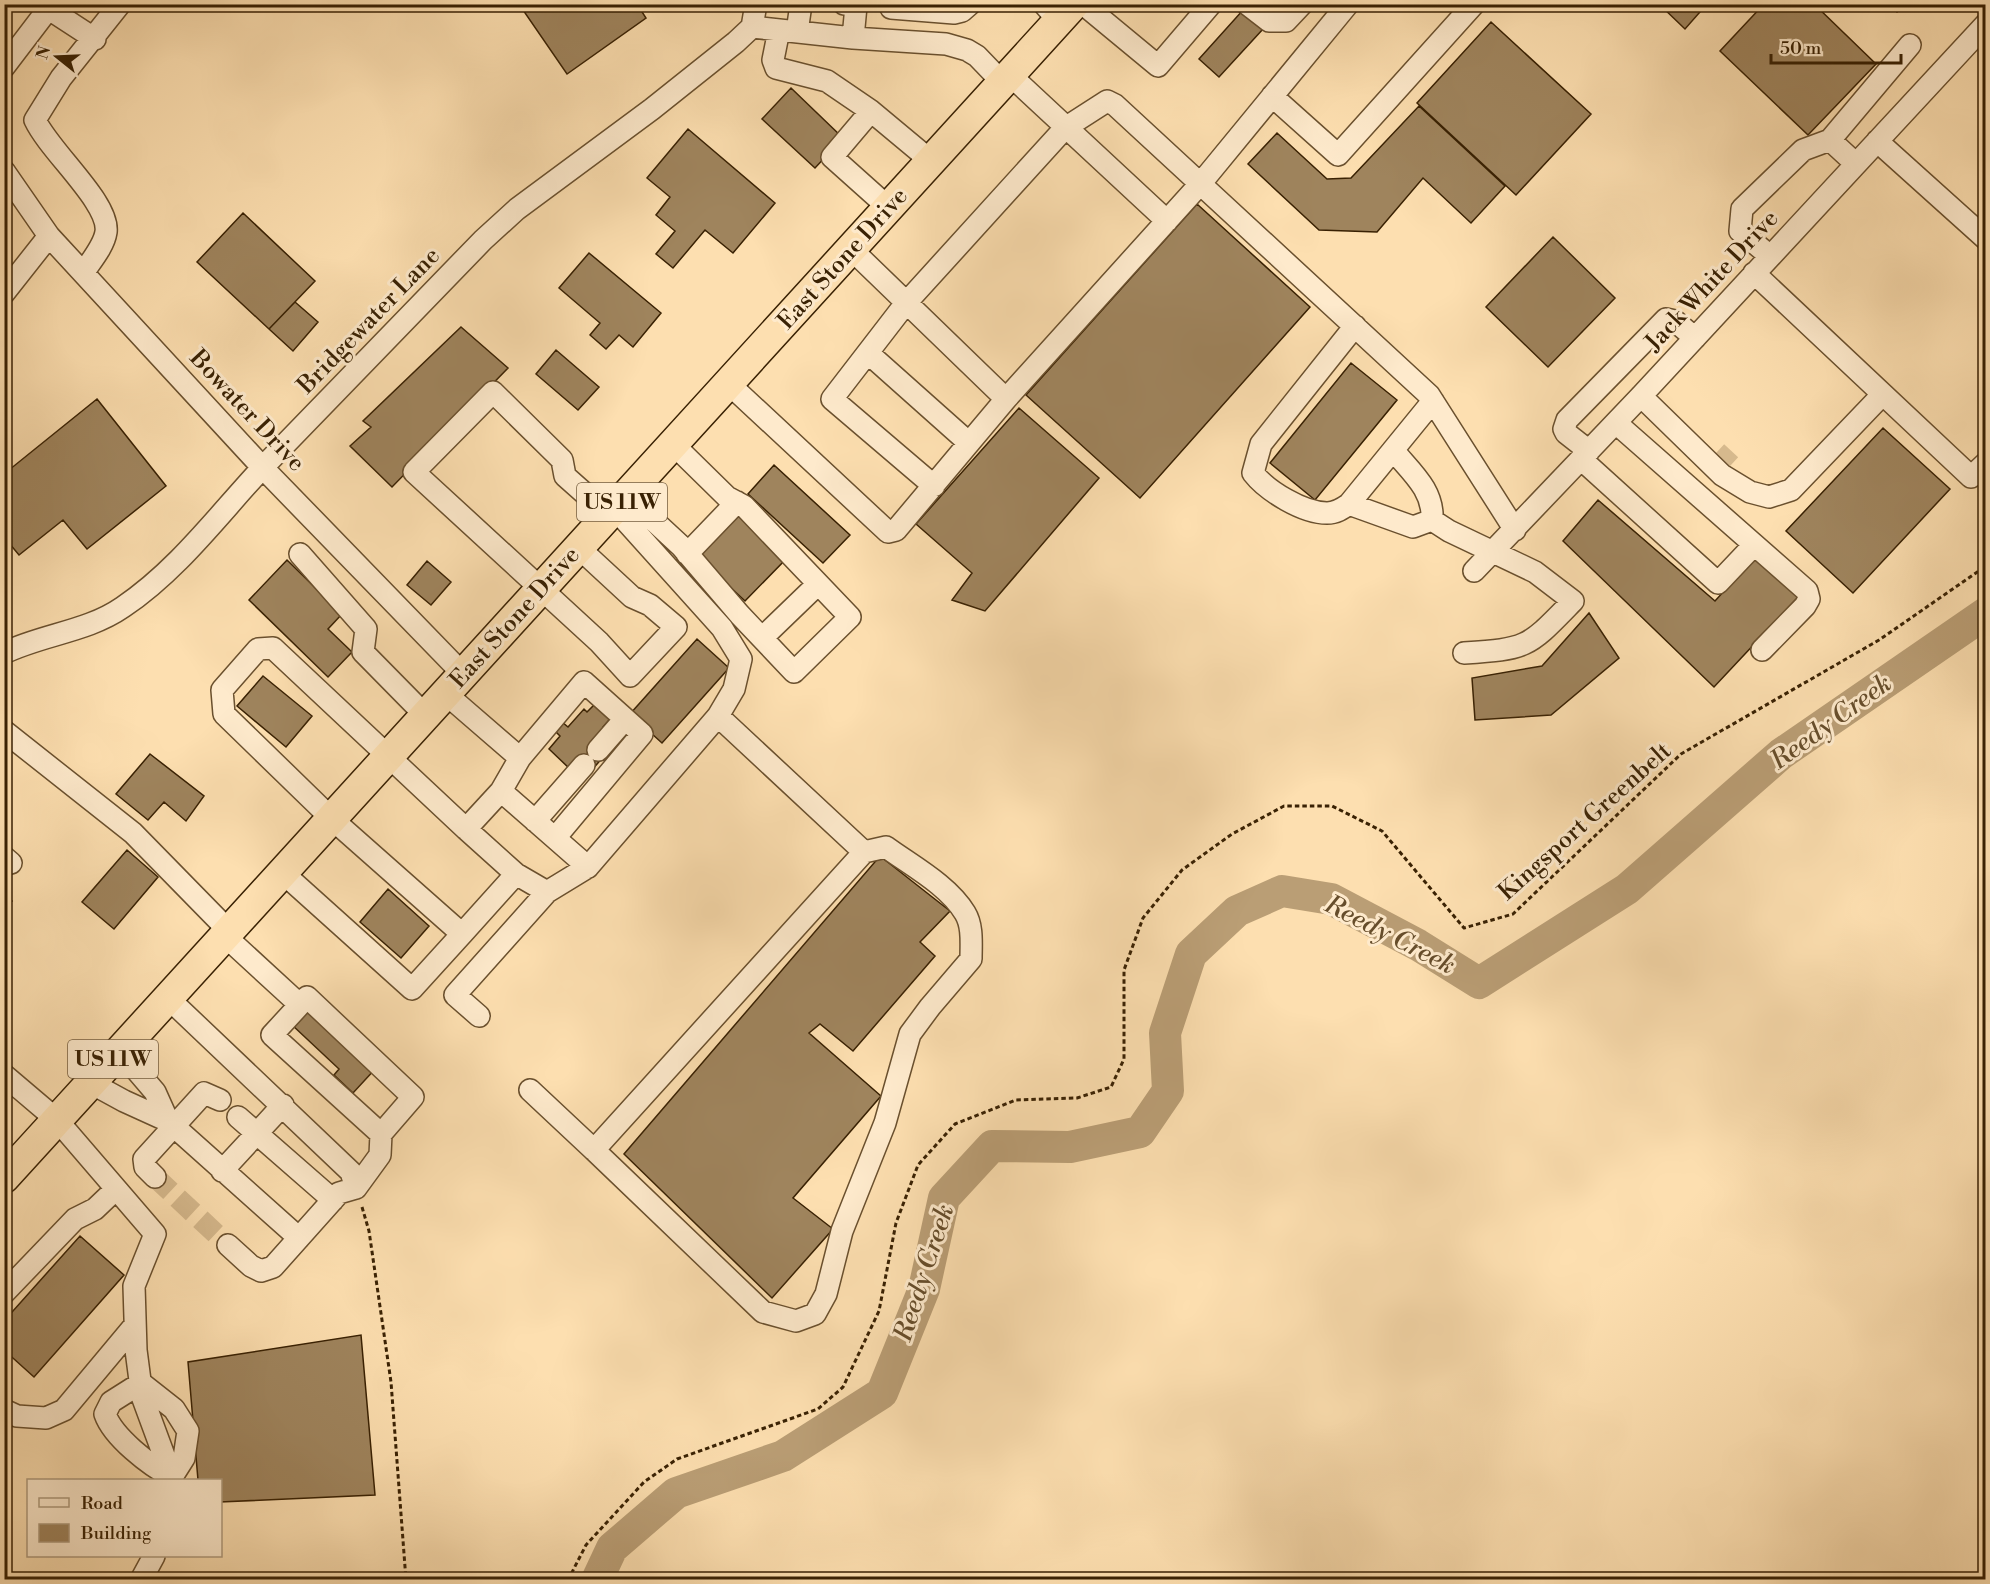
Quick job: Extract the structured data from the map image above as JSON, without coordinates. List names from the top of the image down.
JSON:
{
  "streets": {
    "highway": ["East Stone Drive", "US 11W"],
    "street": ["Jack White Drive", "Bridgewater Lane", "Bowater Drive"],
    "path": ["Kingsport Greenbelt"]
  },
  "crossings": [
    ["East Stone Drive", "Bowater Drive"],
    ["Bridgewater Lane", "Bowater Drive"]
  ],
  "water": ["Reedy Creek"],
  "legend": ["Road", "Building"],
  "scale_bar": "50 m",
  "north": "left"
}
